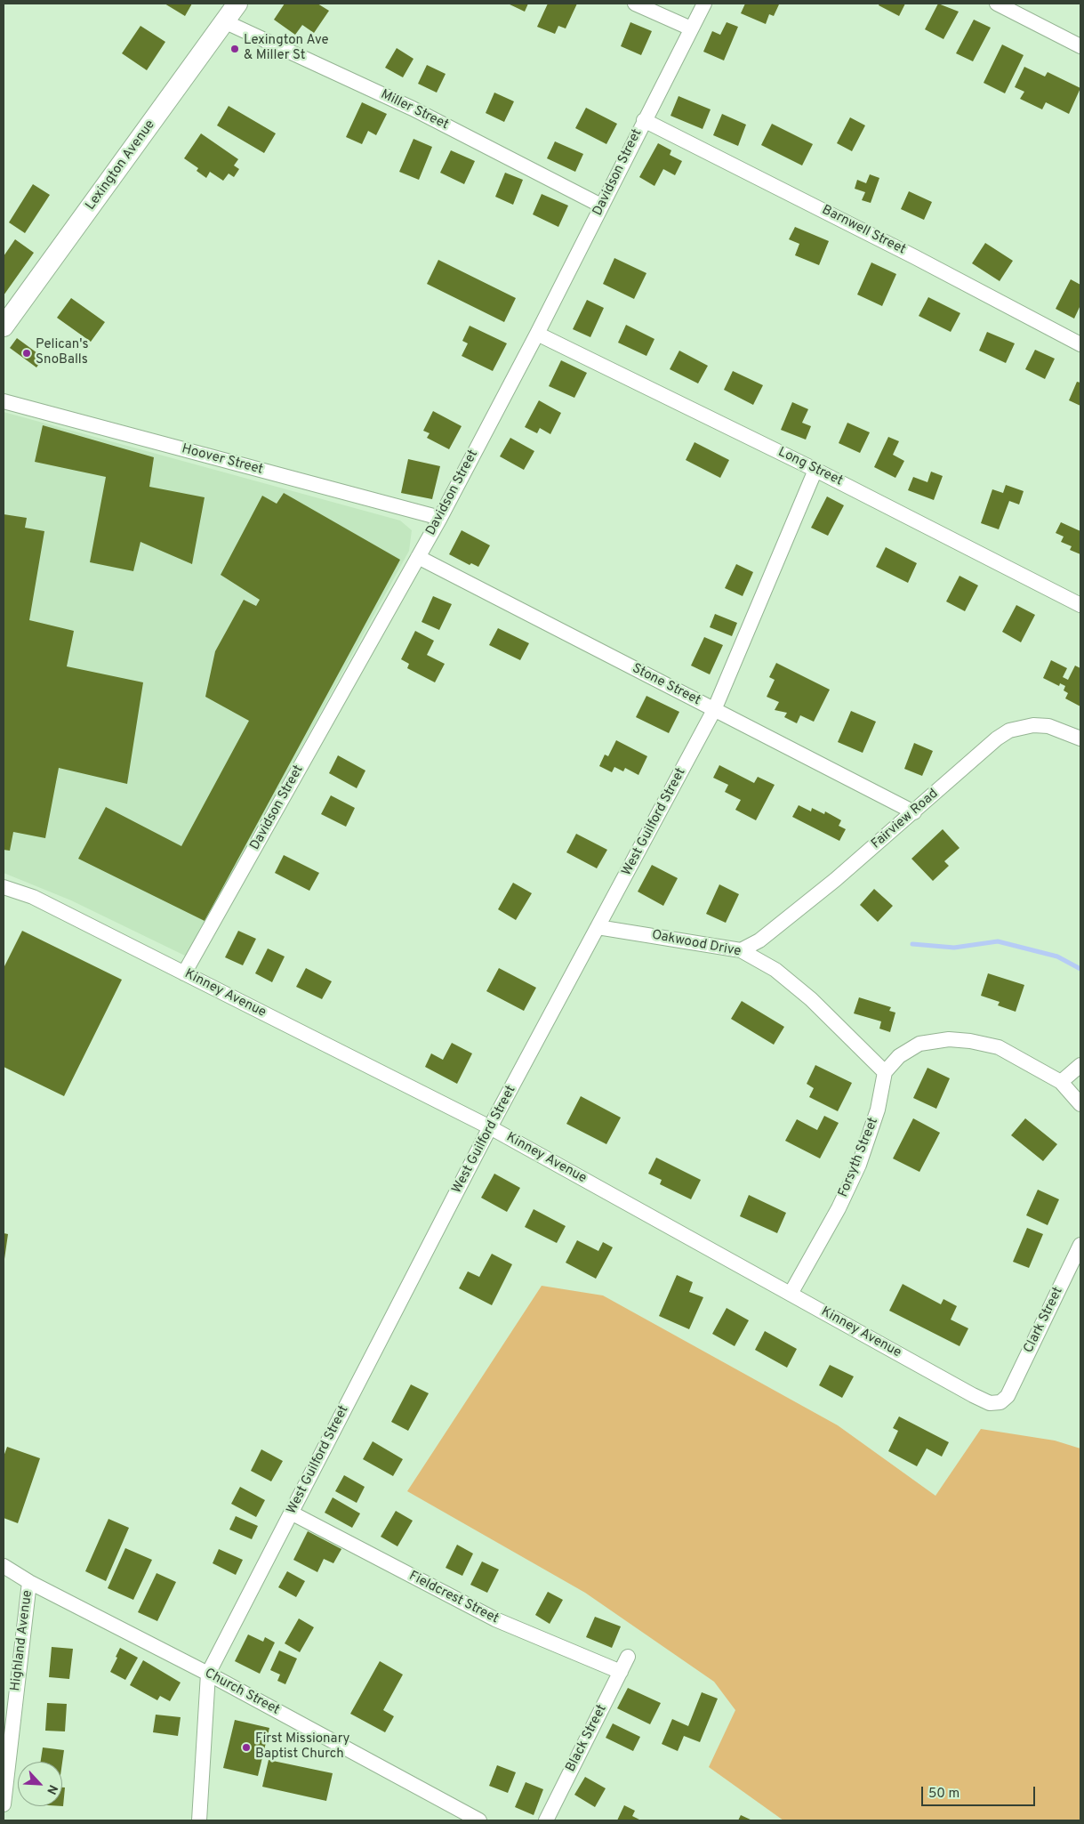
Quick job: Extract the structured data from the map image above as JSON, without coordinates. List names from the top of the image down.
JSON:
{
  "streets": {
    "main road": ["Lexington Avenue"],
    "street": [
      "Miller Street",
      "Davidson Street",
      "Barnwell Street",
      "Hoover Street",
      "Long Street",
      "Stone Street",
      "Fairview Road",
      "West Guilford Street",
      "Oakwood Drive",
      "Kinney Avenue",
      "Forsyth Street",
      "Clark Street",
      "Fieldcrest Street",
      "Highland Avenue",
      "Church Street",
      "Black Street"
    ]
  },
  "crossings": [
    ["Miller Street", "Lexington Avenue"],
    ["Miller Street", "Davidson Street"],
    ["Davidson Street", "Barnwell Street"],
    ["Davidson Street", "Hoover Street"],
    ["Davidson Street", "Long Street"],
    ["Davidson Street", "Stone Street"],
    ["Davidson Street", "Kinney Avenue"],
    ["Long Street", "West Guilford Street"],
    ["Stone Street", "Fairview Road"],
    ["Stone Street", "West Guilford Street"],
    ["Fairview Road", "Oakwood Drive"],
    ["West Guilford Street", "Oakwood Drive"],
    ["West Guilford Street", "Kinney Avenue"],
    ["West Guilford Street", "Fieldcrest Street"],
    ["West Guilford Street", "Church Street"],
    ["Oakwood Drive", "Forsyth Street"],
    ["Kinney Avenue", "Forsyth Street"],
    ["Kinney Avenue", "Clark Street"],
    ["Fieldcrest Street", "Black Street"],
    ["Highland Avenue", "Church Street"]
  ],
  "places": ["Lexington Ave & Miller St", "Pelican's SnoBalls", "First Missionary Baptist Church"],
  "scale_bar": "50 m",
  "north": "bottom right"
}
